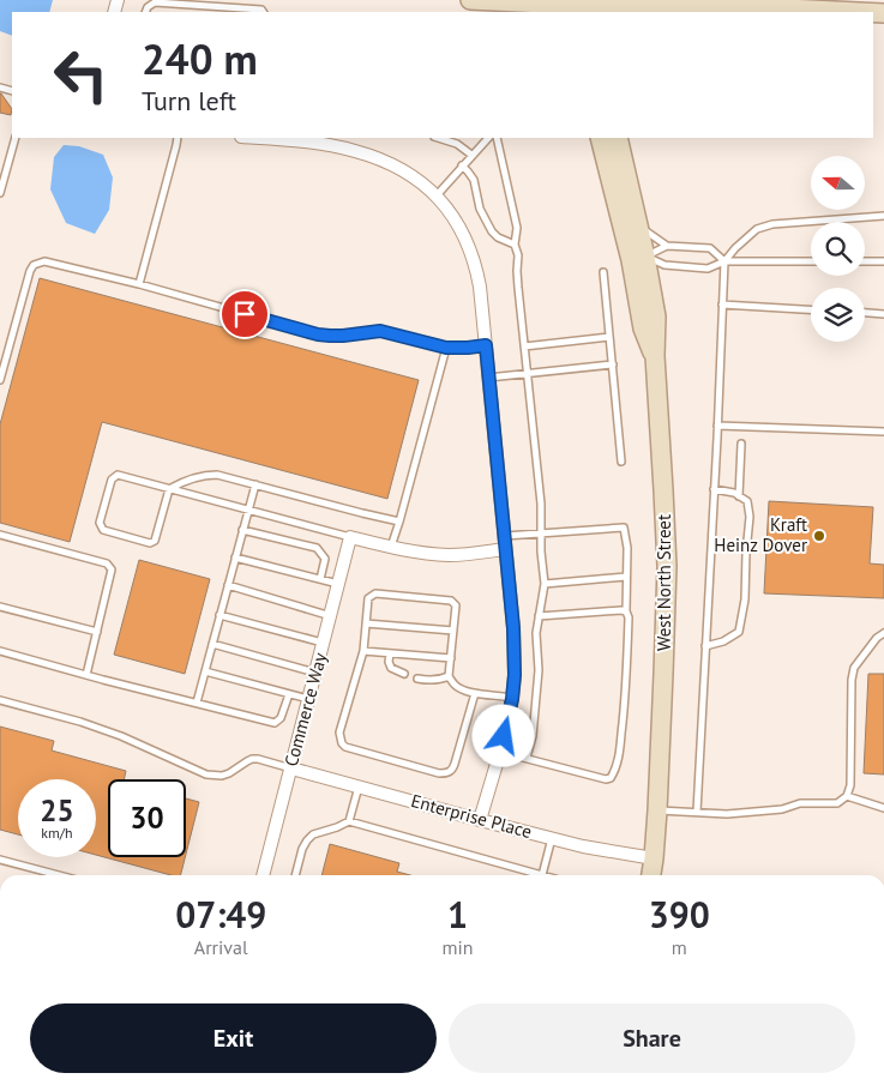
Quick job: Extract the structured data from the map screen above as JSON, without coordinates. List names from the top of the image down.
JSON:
{
  "streets": {
    "main road": ["West North Street"],
    "street": ["Commerce Way", "Enterprise Place"]
  },
  "crossings": [
    ["West North Street", "Enterprise Place"],
    ["Commerce Way", "Enterprise Place"]
  ],
  "places": ["Kraft Heinz Dover"],
  "north": "left",
  "page": {
    "turn": ["240 m", "Turn left"],
    "speed": "25 km/h",
    "limit": "30",
    "eta": [
      "07:49",
      "Arrival",
      "1",
      "min",
      "390",
      "m"
    ],
    "buttons": ["Exit", "Share"]
  }
}
